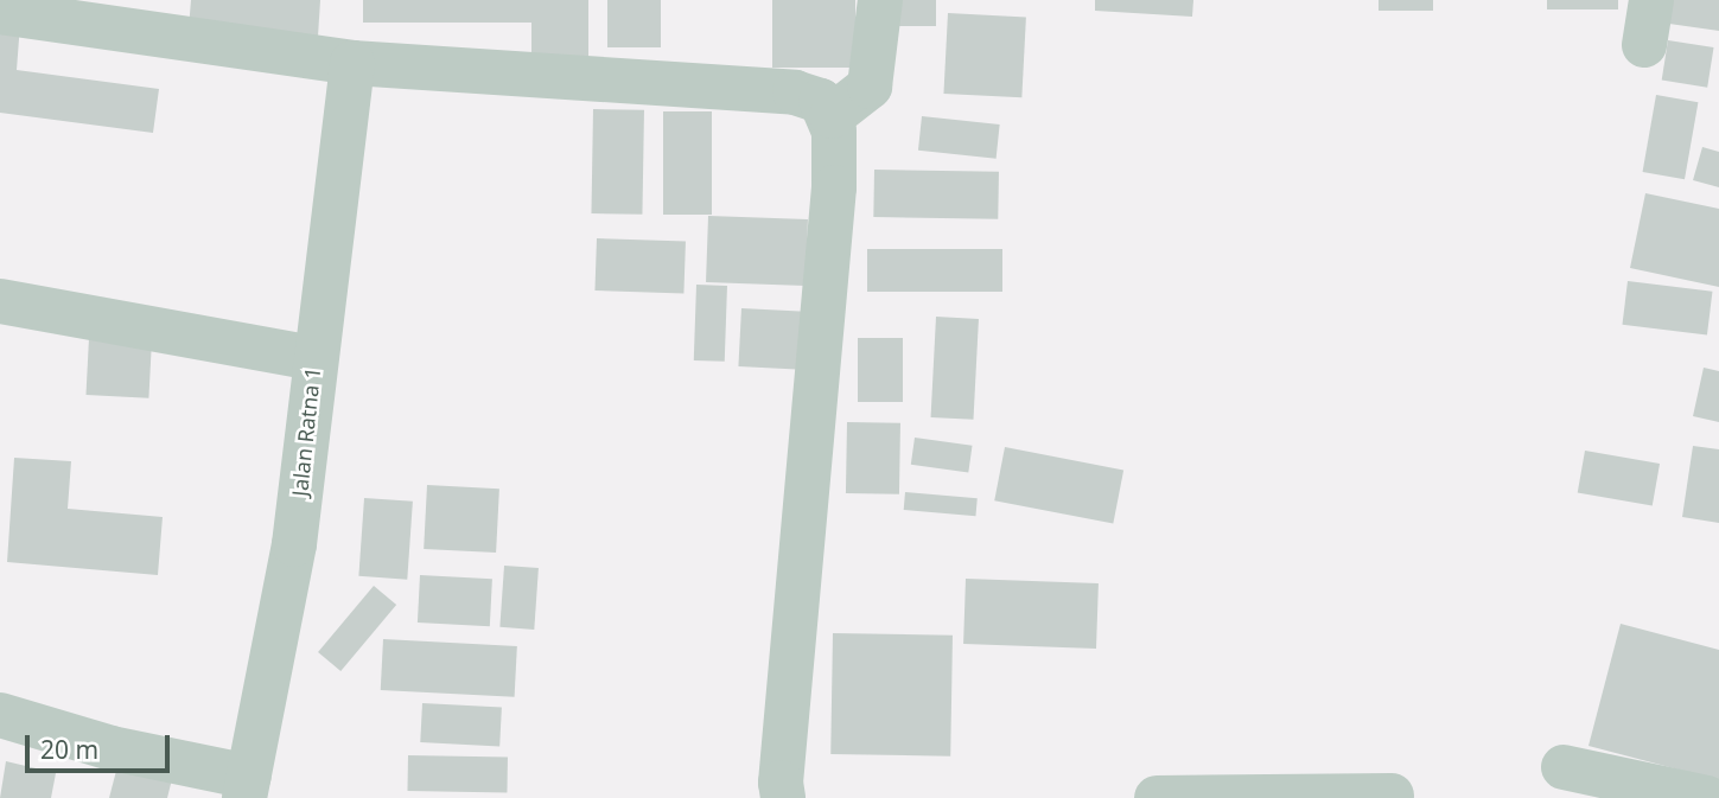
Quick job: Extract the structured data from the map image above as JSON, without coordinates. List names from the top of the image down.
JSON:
{
  "streets": {
    "street": ["Jalan Ratna 1"]
  },
  "scale_bar": "20 m"
}
